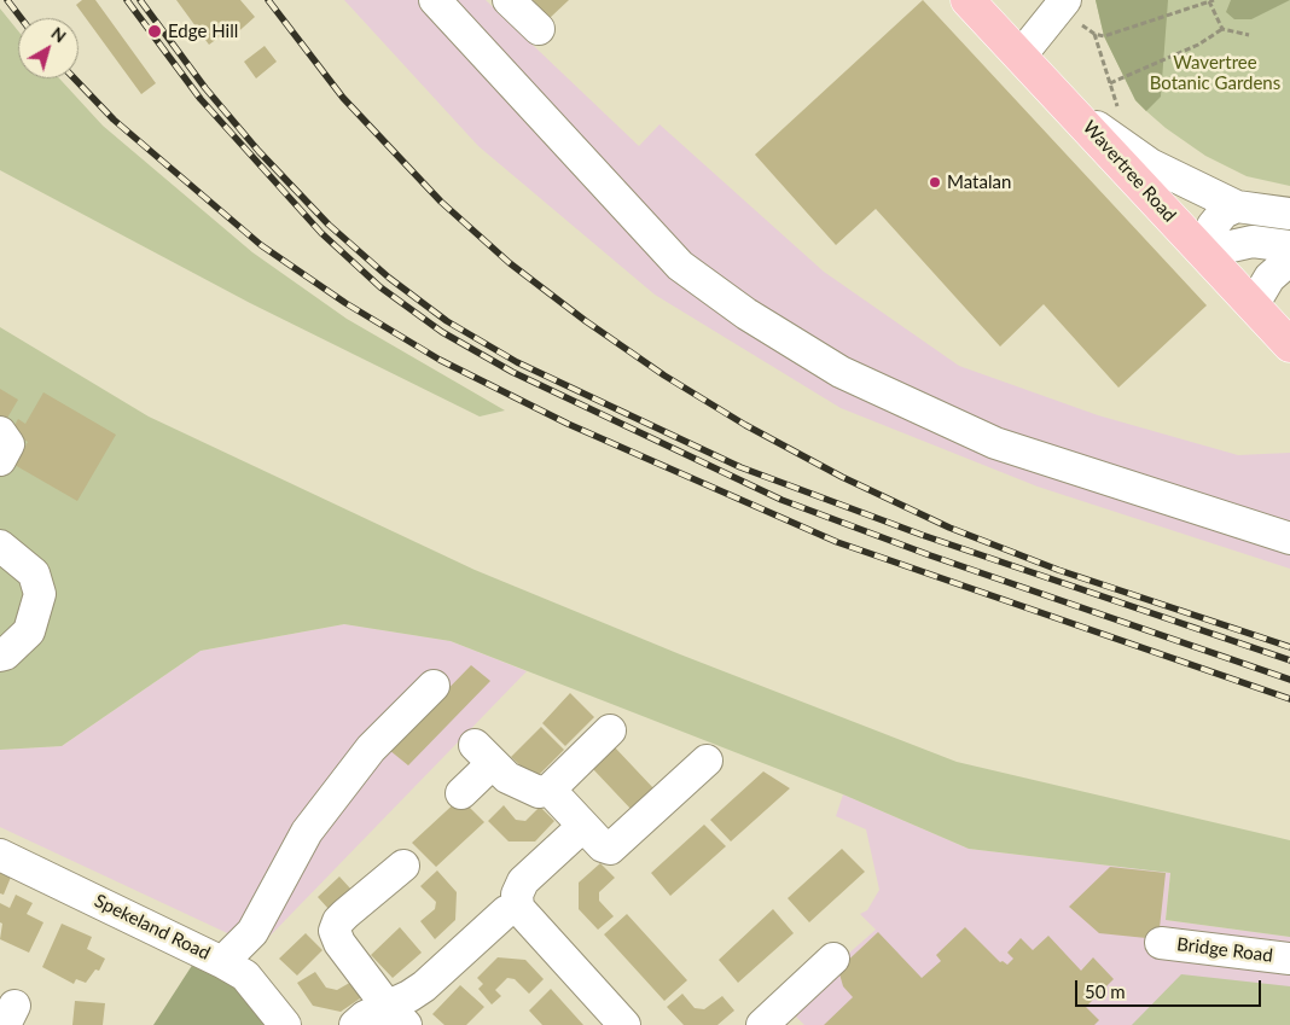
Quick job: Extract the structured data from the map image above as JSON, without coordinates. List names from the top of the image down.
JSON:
{
  "streets": {
    "main road": ["Wavertree Road"],
    "street": ["Spekeland Road", "Bridge Road"]
  },
  "parks": ["Wavertree Botanic Gardens"],
  "places": ["Edge Hill", "Matalan"],
  "scale_bar": "50 m",
  "north": "top right"
}
